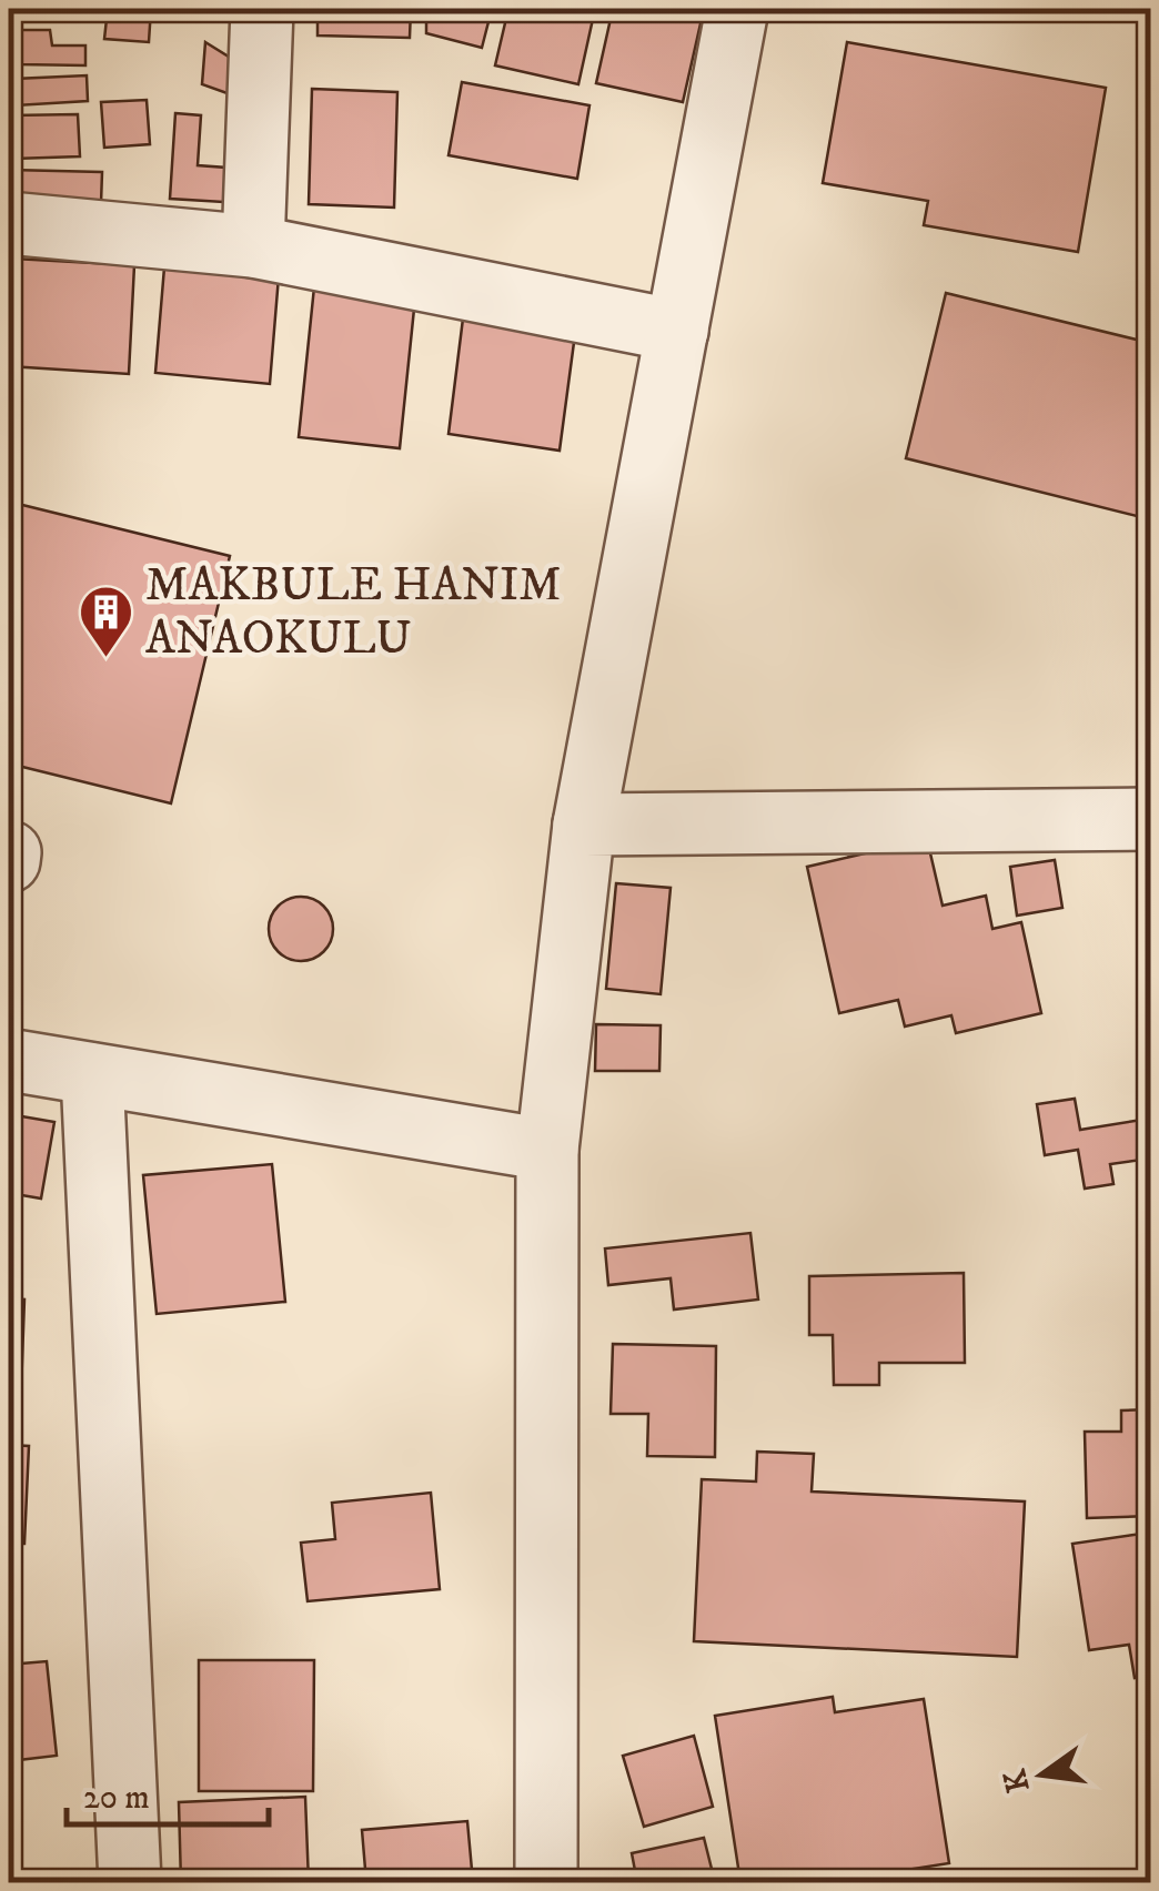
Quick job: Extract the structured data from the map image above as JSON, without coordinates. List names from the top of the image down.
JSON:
{
  "places": {
    "building": ["MAKBULE HANIM ANAOKULU"]
  },
  "scale_bar": "20 m",
  "north": "left"
}
